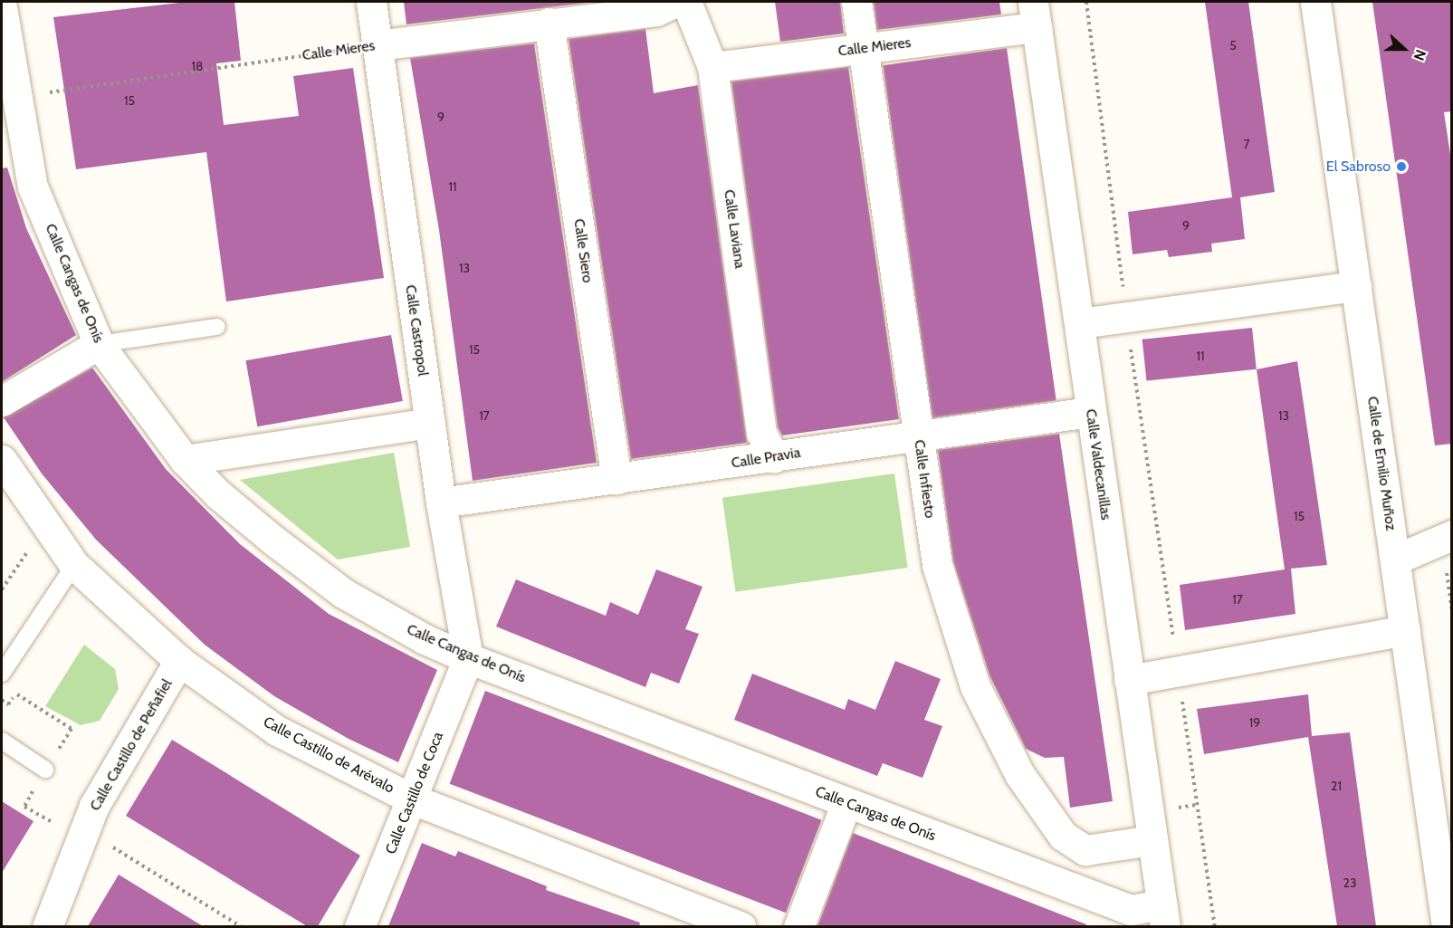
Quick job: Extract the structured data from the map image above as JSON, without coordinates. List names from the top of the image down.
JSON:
{
  "streets": {
    "street": [
      "Calle Mieres",
      "Calle Laviana",
      "Calle Siero",
      "Calle Cangas de Onís",
      "Calle Castropol",
      "Calle Pravia",
      "Calle de Emilio Muñoz",
      "Calle Valdecanillas",
      "Calle Infiesto",
      "Calle Castillo de Peñafiel",
      "Calle Castillo de Arévalo",
      "Calle Castillo de Coca"
    ]
  },
  "crossings": [
    ["Calle Mieres", "Calle Laviana"],
    ["Calle Mieres", "Calle Siero"],
    ["Calle Mieres", "Calle Cangas de Onís"],
    ["Calle Mieres", "Calle Castropol"],
    ["Calle Mieres", "Calle Valdecanillas"],
    ["Calle Mieres", "Calle Infiesto"],
    ["Calle Laviana", "Calle Pravia"],
    ["Calle Siero", "Calle Pravia"],
    ["Calle Cangas de Onís", "Calle Castropol"],
    ["Calle Cangas de Onís", "Calle Valdecanillas"],
    ["Calle Cangas de Onís", "Calle Castillo de Coca"],
    ["Calle Castropol", "Calle Pravia"],
    ["Calle Castropol", "Calle Castillo de Coca"],
    ["Calle Pravia", "Calle Valdecanillas"],
    ["Calle Pravia", "Calle Infiesto"],
    ["Calle Valdecanillas", "Calle Infiesto"],
    ["Calle Castillo de Peñafiel", "Calle Castillo de Arévalo"],
    ["Calle Castillo de Arévalo", "Calle Castillo de Coca"]
  ],
  "places": ["El Sabroso"],
  "house_numbers": [
    "5",
    "18",
    "15",
    "9",
    "7",
    "11",
    "9",
    "13",
    "15",
    "11",
    "17",
    "13",
    "15",
    "17",
    "19",
    "21",
    "23"
  ],
  "north": "right"
}
